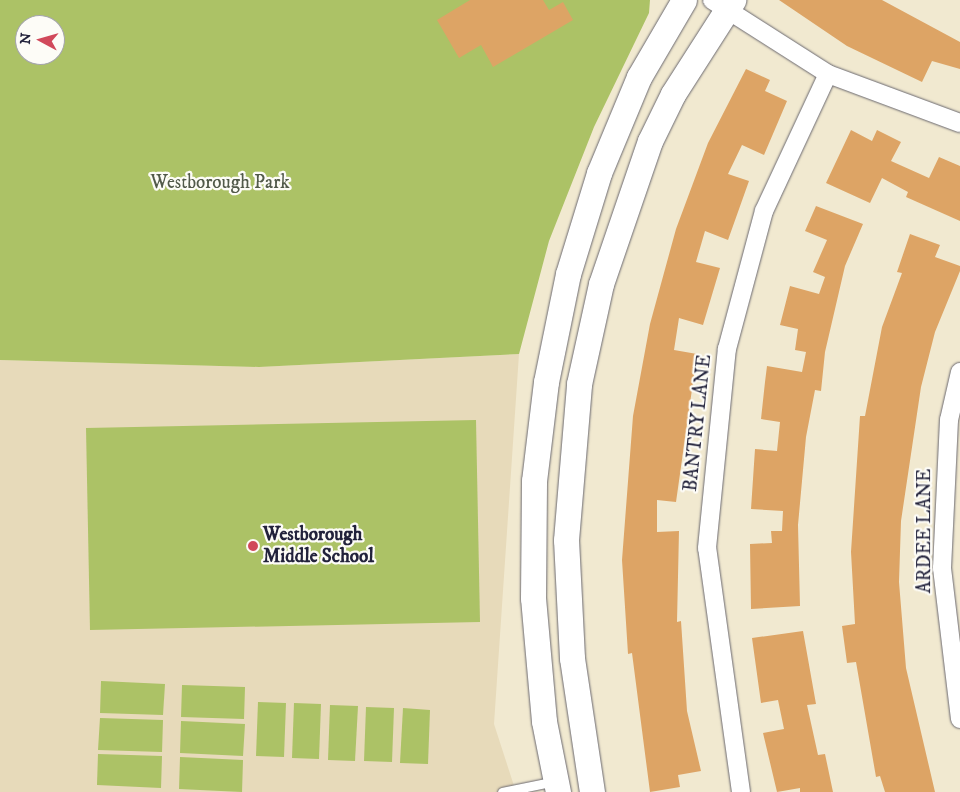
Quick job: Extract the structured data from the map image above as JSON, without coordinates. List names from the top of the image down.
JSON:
{
  "streets": {
    "street": ["BANTRY LANE", "ARDEE LANE"]
  },
  "parks": ["Westborough Park"],
  "places": ["Westborough Middle School"],
  "north": "left"
}
